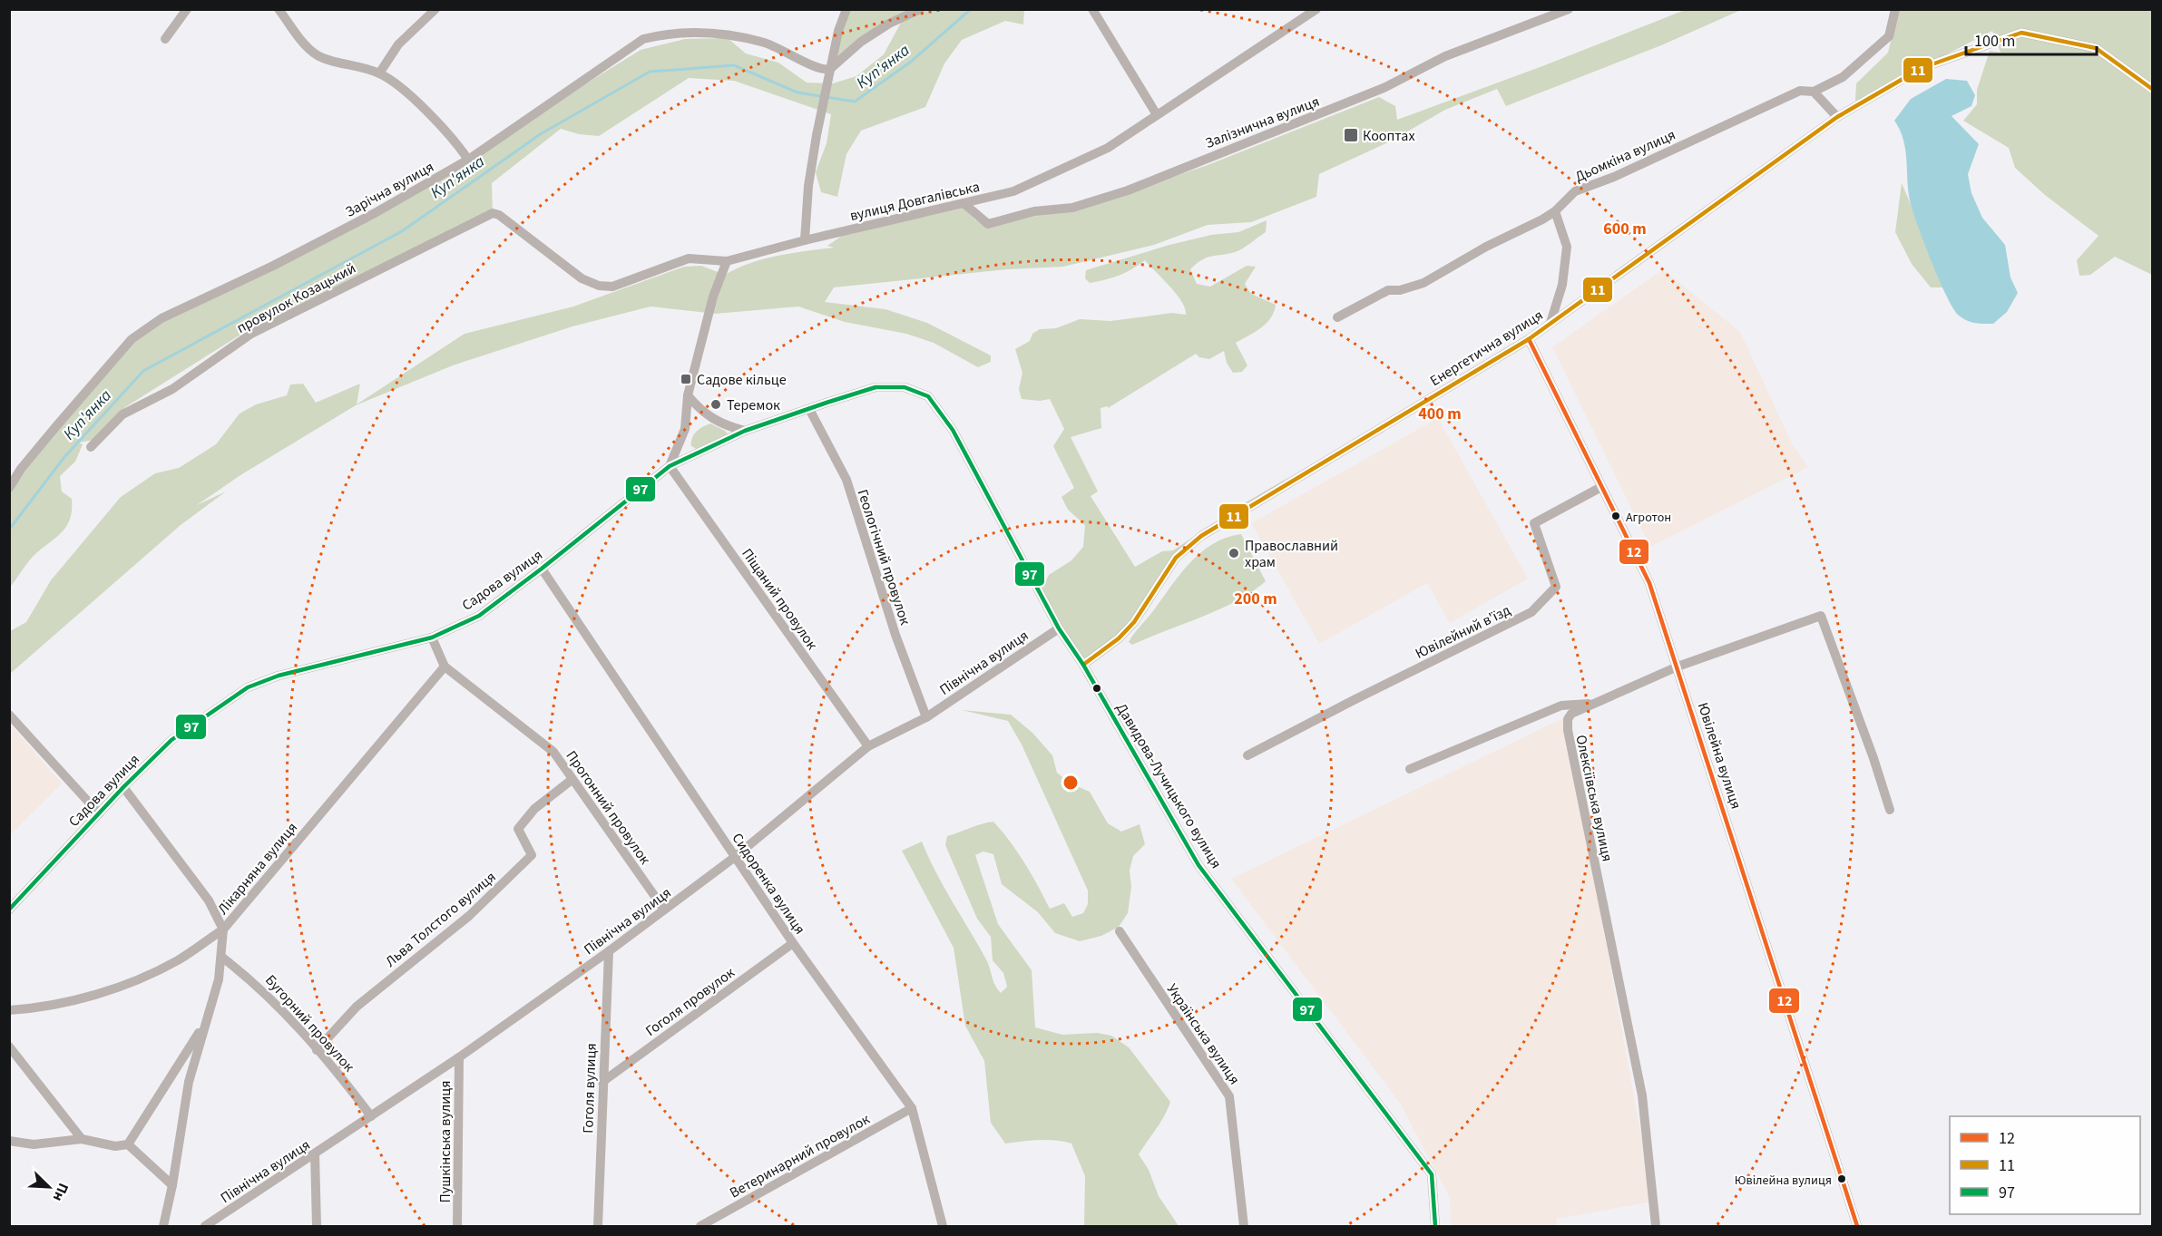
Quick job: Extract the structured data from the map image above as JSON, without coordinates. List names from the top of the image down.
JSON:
{
  "streets": {
    "street": [
      "Залізнична вулиця",
      "Дьомкіна вулиця",
      "Зарічна вулиця",
      "вулиця Довгалівська",
      "провулок Козацький",
      "Енергетична вулиця",
      "Геологічний провулок",
      "Садова вулиця",
      "Піщаний провулок",
      "Ювілейний в'їзд",
      "Північна вулиця",
      "Ювілейна вулиця",
      "Давидова-Лучицького вулиця",
      "Олексіївська вулиця",
      "Прогонний провулок",
      "Лікарняна вулиця",
      "Сидоренка вулиця",
      "Льва Толстого вулиця",
      "Гоголя провулок",
      "Бугорний провулок",
      "Українська вулиця",
      "Гоголя вулиця",
      "Пушкінська вулиця",
      "Ветеринарний провулок"
    ]
  },
  "crossings": [
    ["Залізнична вулиця", "вулиця Довгалівська"],
    ["вулиця Довгалівська", "провулок Козацький"],
    ["Енергетична вулиця", "Ювілейна вулиця"],
    ["Енергетична вулиця", "Давидова-Лучицького вулиця"],
    ["Геологічний провулок", "Садова вулиця"],
    ["Геологічний провулок", "Північна вулиця"],
    ["Садова вулиця", "Піщаний провулок"],
    ["Садова вулиця", "Давидова-Лучицького вулиця"],
    ["Садова вулиця", "Прогонний провулок"],
    ["Садова вулиця", "Сидоренка вулиця"],
    ["Піщаний провулок", "Північна вулиця"],
    ["Ювілейний в'їзд", "Ювілейна вулиця"],
    ["Північна вулиця", "Давидова-Лучицького вулиця"],
    ["Північна вулиця", "Прогонний провулок"],
    ["Північна вулиця", "Сидоренка вулиця"],
    ["Північна вулиця", "Бугорний провулок"],
    ["Північна вулиця", "Гоголя вулиця"],
    ["Північна вулиця", "Пушкінська вулиця"],
    ["Ювілейна вулиця", "Олексіївська вулиця"],
    ["Прогонний провулок", "Лікарняна вулиця"],
    ["Прогонний провулок", "Льва Толстого вулиця"],
    ["Лікарняна вулиця", "Бугорний провулок"],
    ["Сидоренка вулиця", "Гоголя провулок"],
    ["Сидоренка вулиця", "Ветеринарний провулок"],
    ["Льва Толстого вулиця", "Бугорний провулок"],
    ["Гоголя провулок", "Гоголя вулиця"]
  ],
  "water": ["Куп'янка"],
  "places": {
    "transit": ["Кооптах", "Садове кільце"],
    "other": [
      "Теремок",
      "Агротон",
      "Православний храм",
      "Ювілейна вулиця"
    ]
  },
  "lines": ["transit line 11", "transit line 12", "transit line 97"],
  "legend": ["12", "11", "97"],
  "scale_bar": "100 m",
  "north": "bottom right",
  "rings": ["600 m", "400 m", "200 m"]
}
